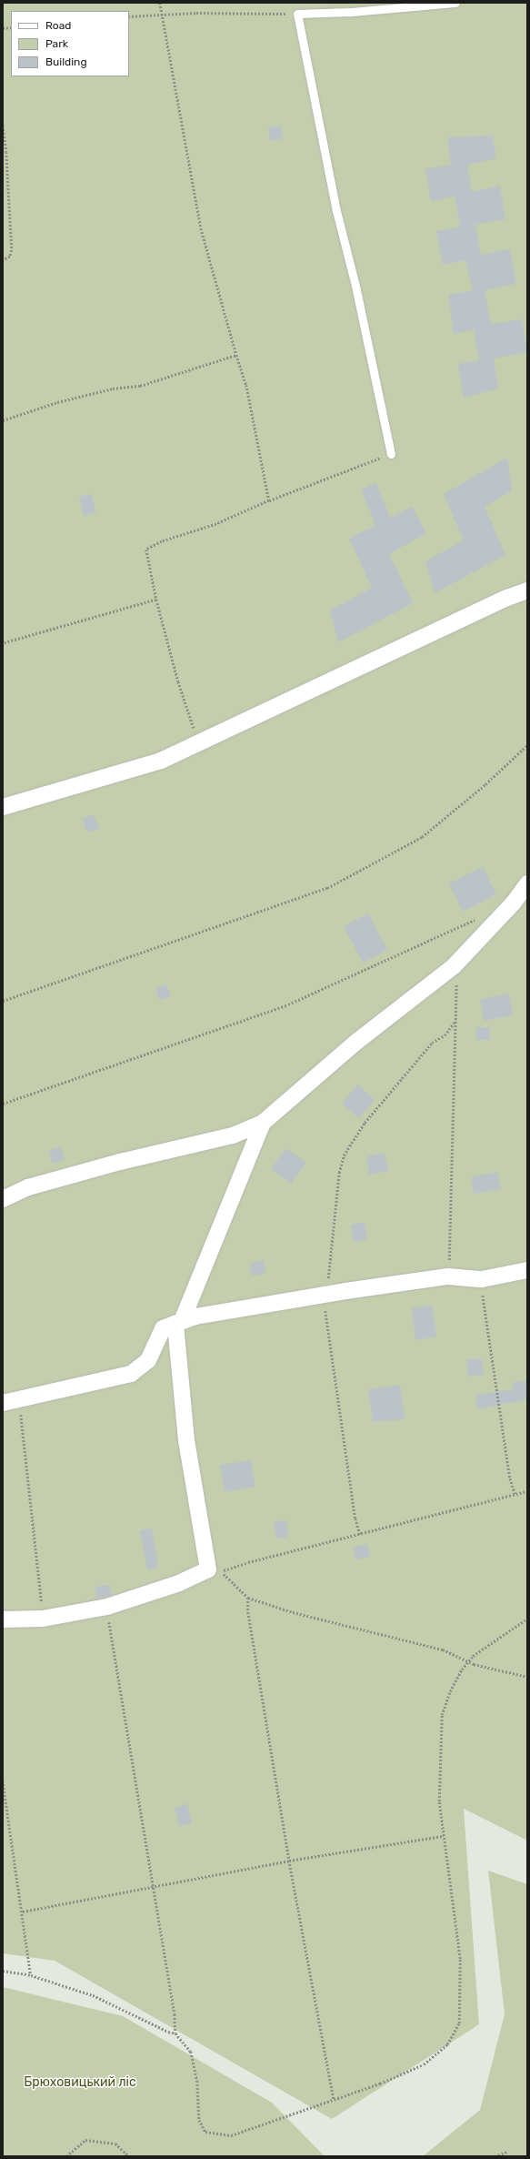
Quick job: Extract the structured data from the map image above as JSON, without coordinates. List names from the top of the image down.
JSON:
{
  "parks": ["Брюховицький ліс"],
  "legend": ["Road", "Park", "Building"]
}
